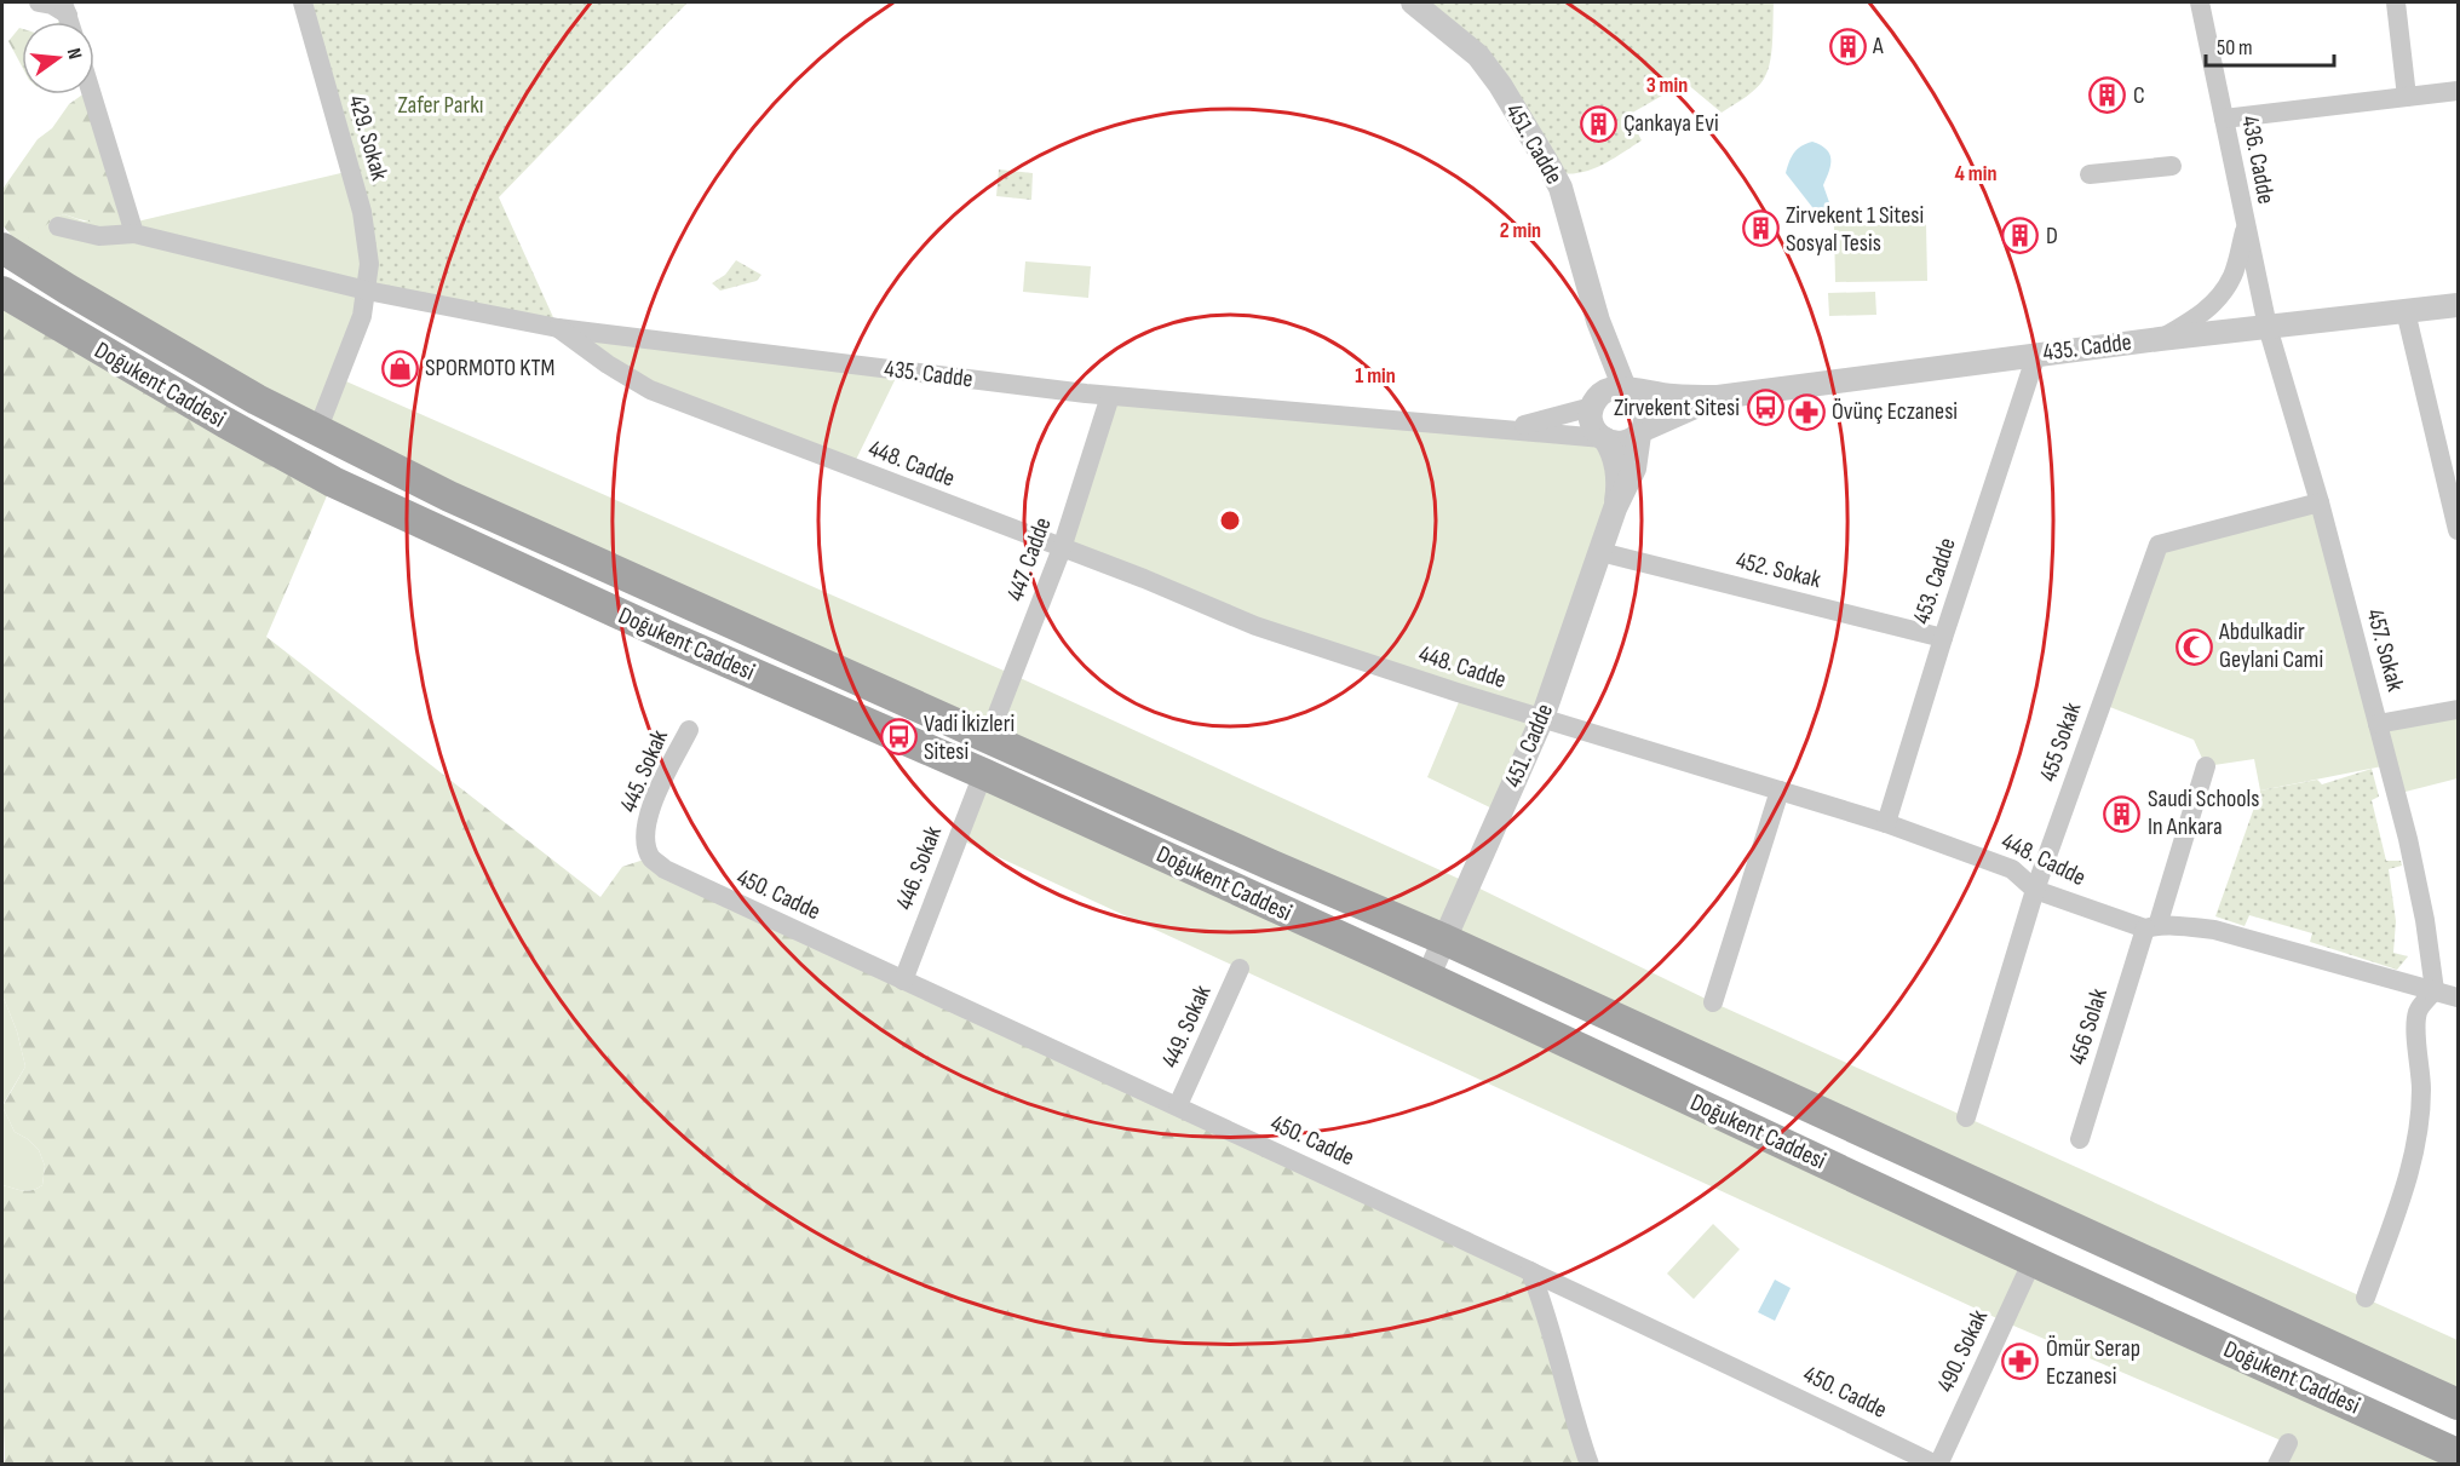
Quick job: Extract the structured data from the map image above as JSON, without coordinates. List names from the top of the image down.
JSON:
{
  "streets": {
    "main road": ["Doğukent Caddesi"],
    "street": [
      "429. Sokak",
      "451. Cadde",
      "436. Cadde",
      "435. Cadde",
      "448. Cadde",
      "447. Cadde",
      "452. Sokak",
      "453. Cadde",
      "457. Sokak",
      "455 Sokak",
      "445. Sokak",
      "446. Sokak",
      "450. Cadde",
      "449. Sokak",
      "456 Solak",
      "490. Sokak"
    ]
  },
  "crossings": [
    ["429. Sokak", "435. Cadde"],
    ["429. Sokak", "Doğukent Caddesi"],
    ["451. Cadde", "Doğukent Caddesi"],
    ["451. Cadde", "448. Cadde"],
    ["451. Cadde", "452. Sokak"],
    ["436. Cadde", "435. Cadde"],
    ["436. Cadde", "457. Sokak"],
    ["435. Cadde", "448. Cadde"],
    ["435. Cadde", "447. Cadde"],
    ["435. Cadde", "453. Cadde"],
    ["435. Cadde", "457. Sokak"],
    ["Doğukent Caddesi", "447. Cadde"],
    ["Doğukent Caddesi", "446. Sokak"],
    ["Doğukent Caddesi", "490. Sokak"],
    ["448. Cadde", "447. Cadde"],
    ["448. Cadde", "453. Cadde"],
    ["448. Cadde", "457. Sokak"],
    ["448. Cadde", "455 Sokak"],
    ["448. Cadde", "456 Solak"],
    ["452. Sokak", "453. Cadde"],
    ["457. Sokak", "455 Sokak"],
    ["445. Sokak", "450. Cadde"],
    ["446. Sokak", "450. Cadde"],
    ["450. Cadde", "449. Sokak"],
    ["450. Cadde", "490. Sokak"]
  ],
  "parks": ["Zafer Parkı"],
  "places": {
    "building": [
      "A",
      "C",
      "Çankaya Evi",
      "Zirvekent 1 Sitesi Sosyal Tesis",
      "D",
      "Saudi Schools In Ankara"
    ],
    "shop": ["SPORMOTO KTM"],
    "bus stop": ["Zirvekent Sitesi", "Vadi İkizleri Sitesi"],
    "pharmacy": ["Övünç Eczanesi", "Ömür Serap Eczanesi"],
    "mosque": ["Abdulkadir Geylani Cami"]
  },
  "scale_bar": "50 m",
  "north": "right",
  "rings": [
    "3 min",
    "4 min",
    "2 min",
    "1 min"
  ]
}
